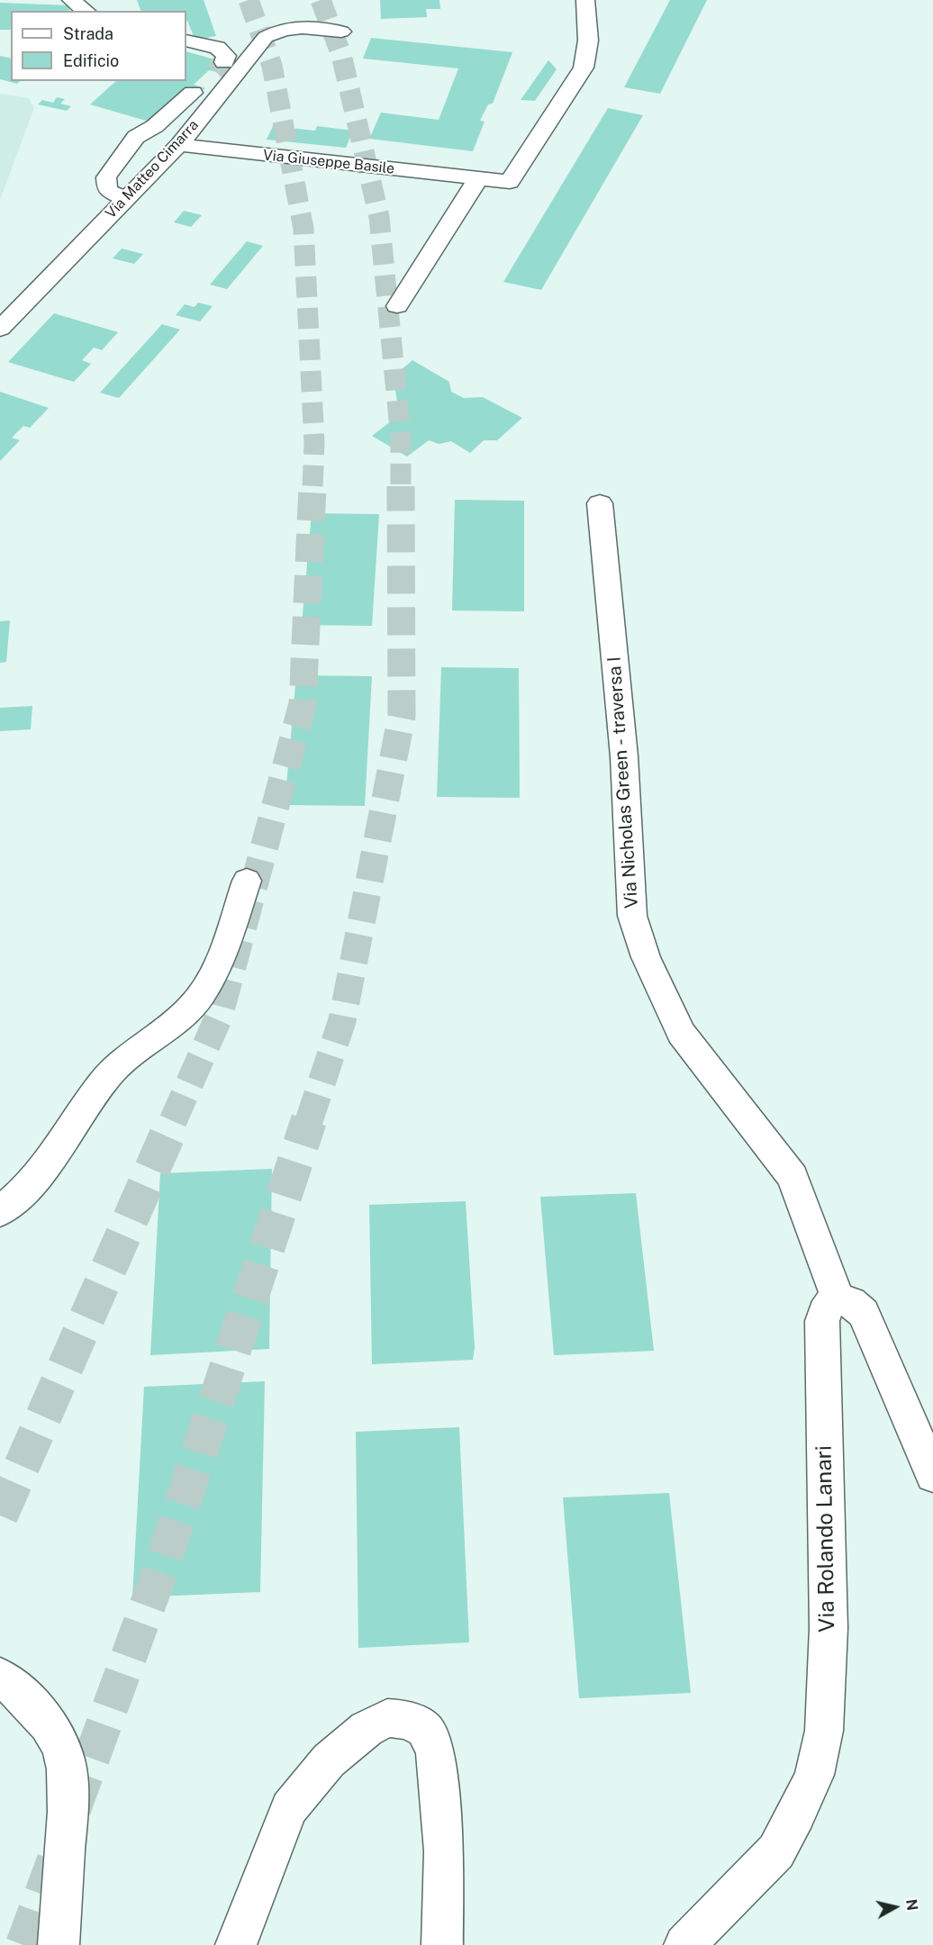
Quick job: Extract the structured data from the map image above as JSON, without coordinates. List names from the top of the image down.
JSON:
{
  "streets": {
    "street": [
      "Via Giuseppe Basile",
      "Via Matteo Cimarra",
      "Via Nicholas Green - traversa I",
      "Via Rolando Lanari"
    ]
  },
  "crossings": [
    ["Via Giuseppe Basile", "Via Matteo Cimarra"],
    ["Via Nicholas Green - traversa I", "Via Rolando Lanari"]
  ],
  "legend": ["Strada", "Edificio"],
  "north": "right"
}
